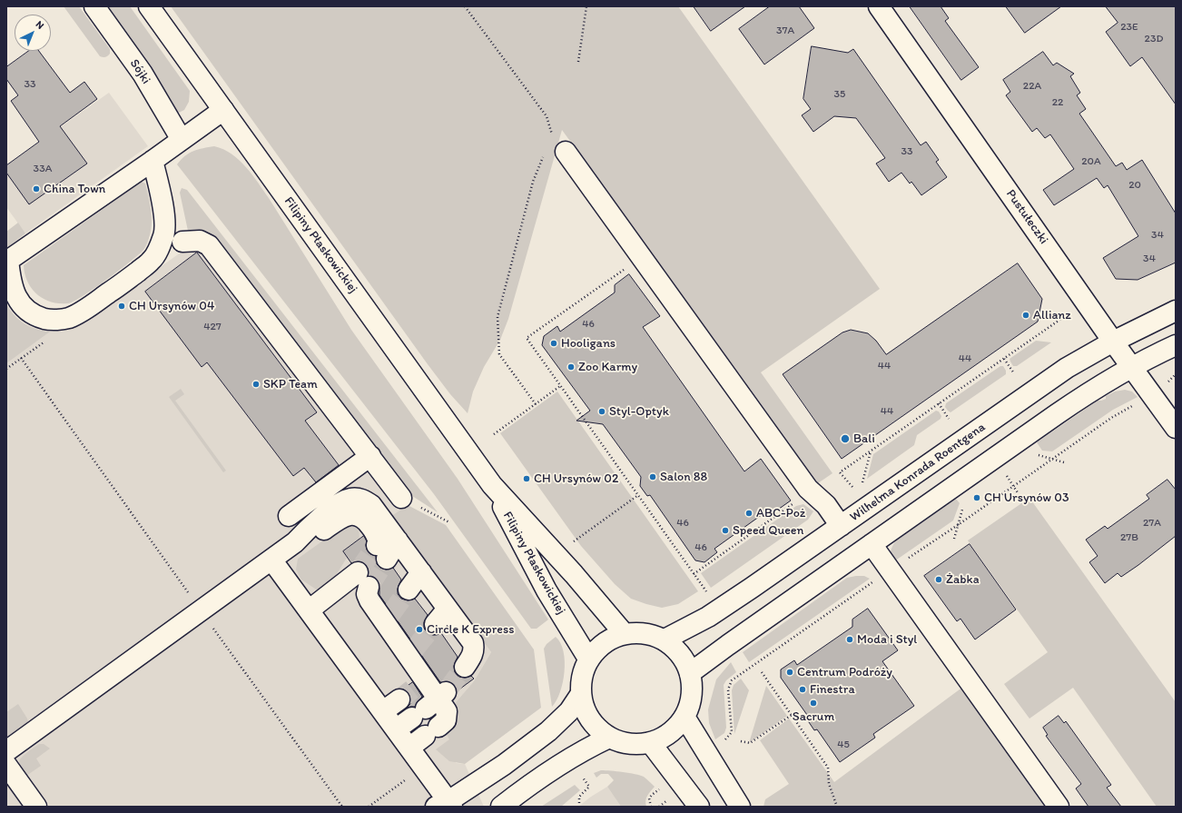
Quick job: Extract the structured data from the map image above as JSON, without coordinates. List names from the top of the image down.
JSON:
{
  "streets": {
    "street": [
      "Sójki",
      "Pustułeczki",
      "Filipiny Płaskowickiej",
      "Wilhelma Konrada Roentgena"
    ]
  },
  "crossings": [
    ["Pustułeczki", "Wilhelma Konrada Roentgena"],
    ["Filipiny Płaskowickiej", "Wilhelma Konrada Roentgena"]
  ],
  "places": [
    "China Town",
    "CH Ursynów 04",
    "Allianz",
    "Hooligans",
    "Zoo Karmy",
    "SKP Team",
    "Styl-Optyk",
    "Bali",
    "Salon 88",
    "CH Ursynów 02",
    "CH Ursynów 03",
    "ABC-Poż",
    "Speed Queen",
    "Żabka",
    "Circle K Express",
    "Moda i Styl",
    "Centrum Podróży",
    "Finestra",
    "Sacrum"
  ],
  "house_numbers": [
    "23E",
    "37A",
    "23D",
    "33",
    "22A",
    "35",
    "22",
    "33",
    "20A",
    "33A",
    "20",
    "34",
    "34",
    "46",
    "427",
    "44",
    "44",
    "44",
    "46",
    "27A",
    "27B",
    "46",
    "45"
  ],
  "north": "top right"
}
